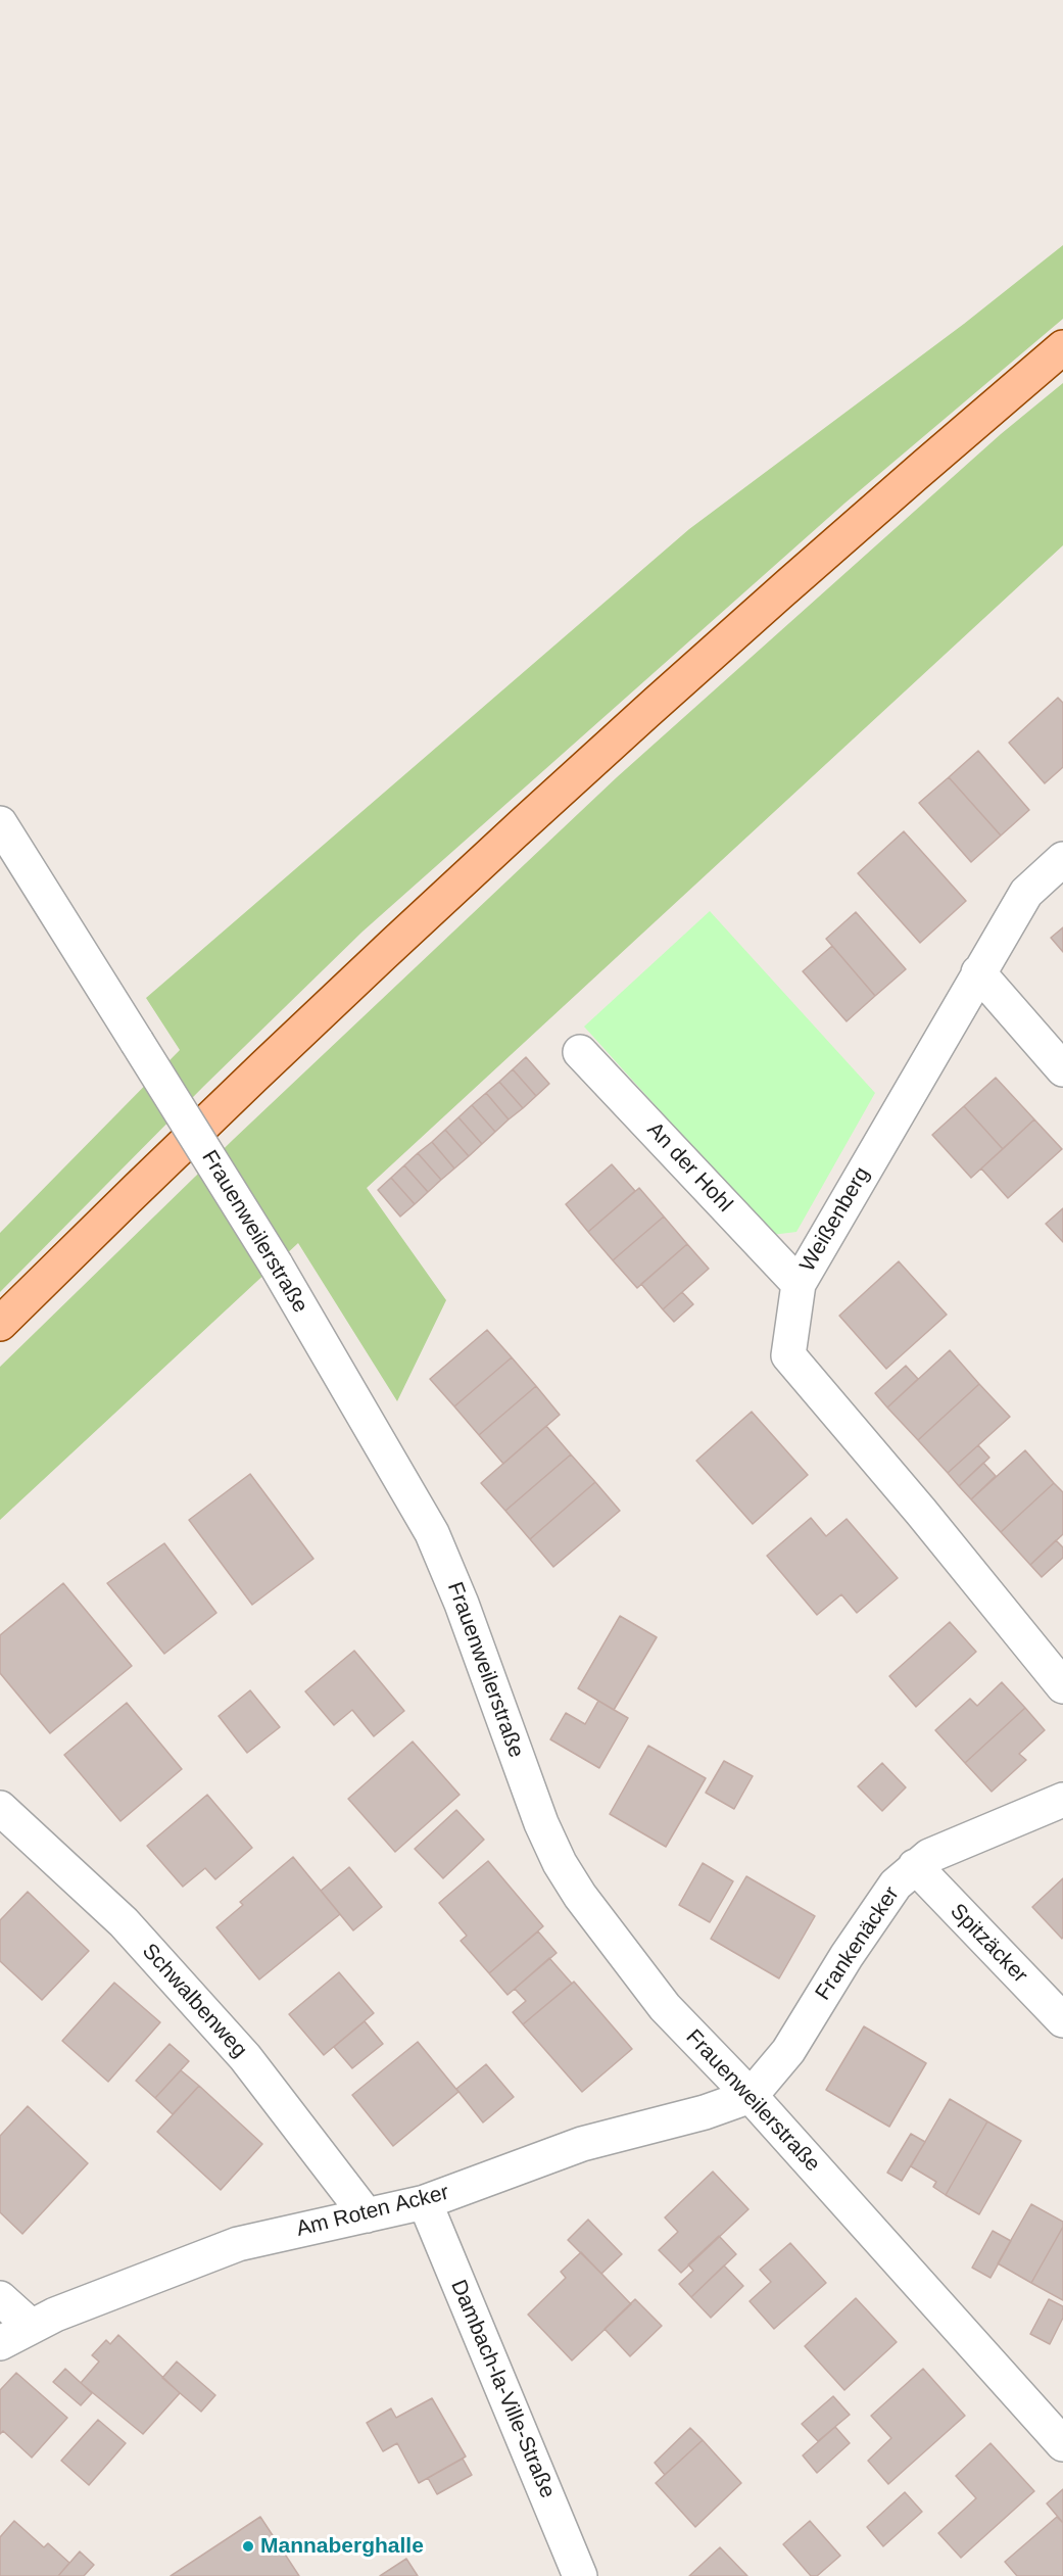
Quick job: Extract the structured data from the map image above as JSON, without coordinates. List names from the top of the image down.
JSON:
{
  "streets": {
    "street": [
      "An der Hohl",
      "Weißenberg",
      "Frauenweilerstraße",
      "Frankenäcker",
      "Spitzäcker",
      "Schwalbenweg",
      "Am Roten Acker",
      "Dambach-la-Ville-Straße"
    ]
  },
  "crossings": [
    ["An der Hohl", "Weißenberg"],
    ["Frauenweilerstraße", "Frankenäcker"],
    ["Frauenweilerstraße", "Am Roten Acker"],
    ["Frankenäcker", "Spitzäcker"],
    ["Frankenäcker", "Am Roten Acker"],
    ["Schwalbenweg", "Am Roten Acker"],
    ["Am Roten Acker", "Dambach-la-Ville-Straße"]
  ],
  "places": ["Mannaberghalle"]
}
